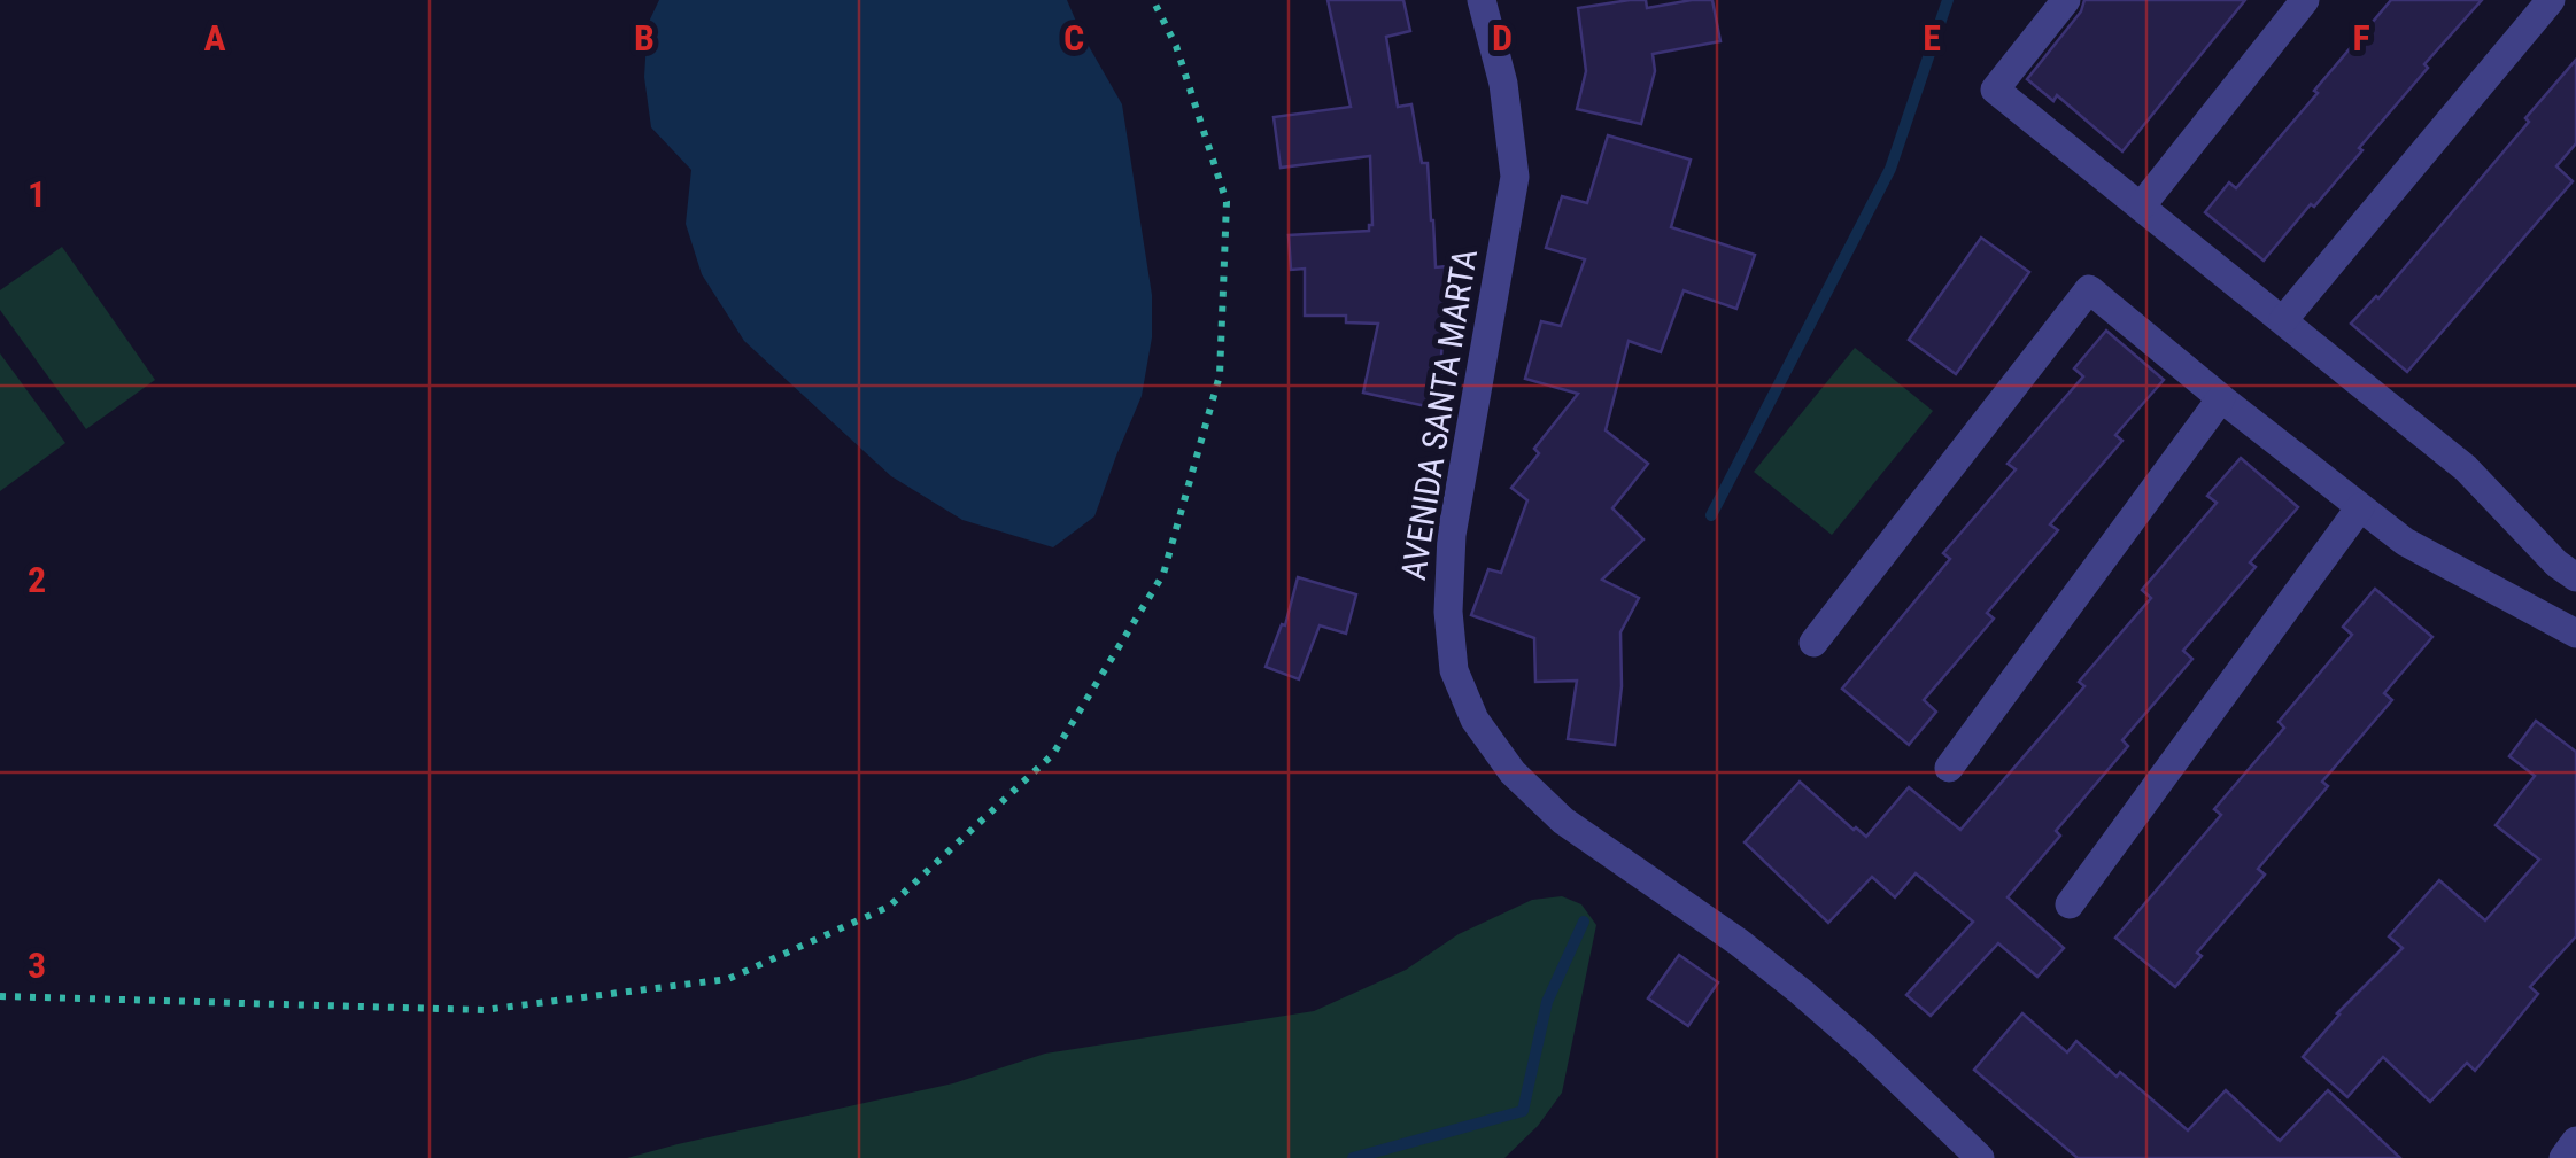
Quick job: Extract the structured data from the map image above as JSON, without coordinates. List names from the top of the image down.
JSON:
{
  "streets": {
    "street": ["AVENIDA SANTA MARTA"]
  },
  "grid": {
    "columns": [
      "A",
      "B",
      "C",
      "D",
      "E",
      "F"
    ],
    "rows": ["1", "2", "3"]
  }
}
